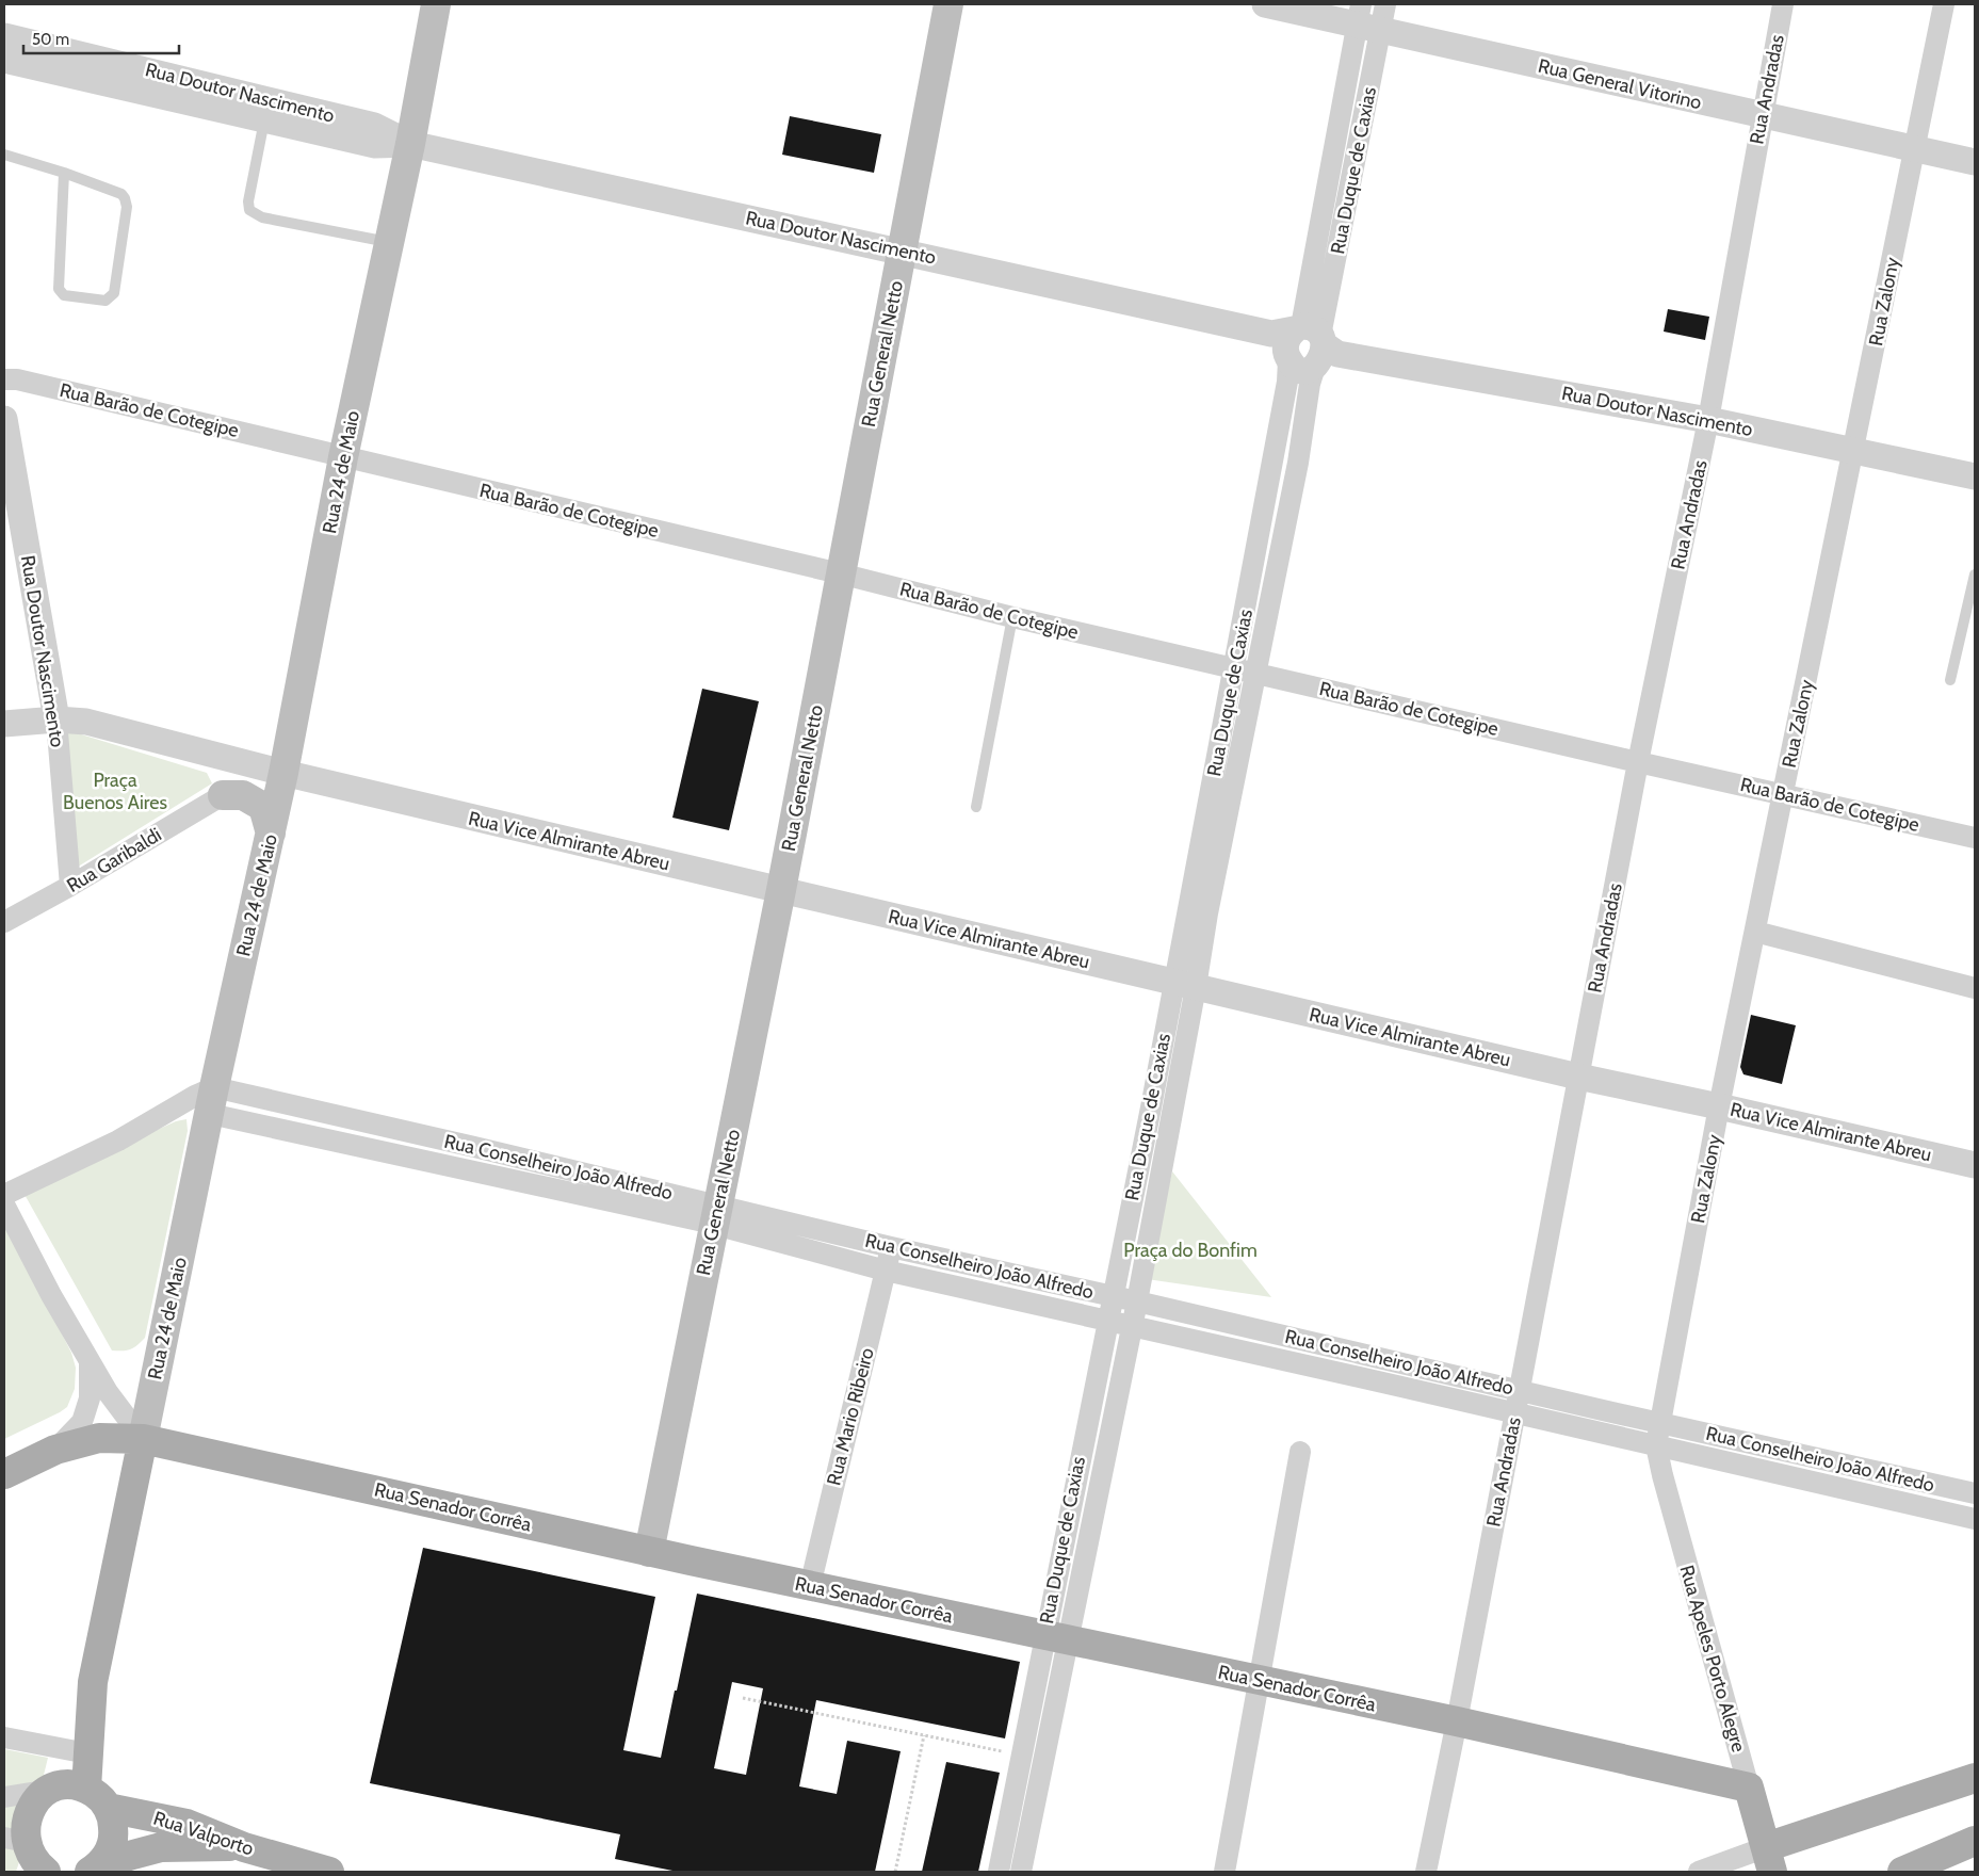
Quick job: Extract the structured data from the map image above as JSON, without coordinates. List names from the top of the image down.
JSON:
{
  "streets": {
    "main road": [
      "Rua General Netto",
      "Rua 24 de Maio",
      "Rua Senador Corrêa",
      "Rua Apeles Porto Alegre",
      "Rua Valporto"
    ],
    "street": [
      "Rua General Vitorino",
      "Rua Andradas",
      "Rua Doutor Nascimento",
      "Rua Duque de Caxias",
      "Rua Zalony",
      "Rua Barão de Cotegipe",
      "Rua Vice Almirante Abreu",
      "Rua Garibaldi",
      "Rua Conselheiro João Alfredo",
      "Rua Mario Ribeiro"
    ]
  },
  "crossings": [
    ["Rua General Vitorino", "Rua Andradas"],
    ["Rua General Vitorino", "Rua Duque de Caxias"],
    ["Rua General Vitorino", "Rua Zalony"],
    ["Rua Andradas", "Rua Doutor Nascimento"],
    ["Rua Andradas", "Rua Barão de Cotegipe"],
    ["Rua Andradas", "Rua Vice Almirante Abreu"],
    ["Rua Andradas", "Rua Conselheiro João Alfredo"],
    ["Rua Andradas", "Rua Senador Corrêa"],
    ["Rua Doutor Nascimento", "Rua Duque de Caxias"],
    ["Rua Doutor Nascimento", "Rua Zalony"],
    ["Rua Doutor Nascimento", "Rua General Netto"],
    ["Rua Doutor Nascimento", "Rua 24 de Maio"],
    ["Rua Doutor Nascimento", "Rua Vice Almirante Abreu"],
    ["Rua Doutor Nascimento", "Rua Garibaldi"],
    ["Rua Duque de Caxias", "Rua Barão de Cotegipe"],
    ["Rua Duque de Caxias", "Rua Vice Almirante Abreu"],
    ["Rua Duque de Caxias", "Rua Conselheiro João Alfredo"],
    ["Rua Duque de Caxias", "Rua Senador Corrêa"],
    ["Rua Zalony", "Rua Barão de Cotegipe"],
    ["Rua Zalony", "Rua Vice Almirante Abreu"],
    ["Rua Zalony", "Rua Conselheiro João Alfredo"],
    ["Rua Zalony", "Rua Apeles Porto Alegre"],
    ["Rua General Netto", "Rua Barão de Cotegipe"],
    ["Rua General Netto", "Rua Vice Almirante Abreu"],
    ["Rua General Netto", "Rua Conselheiro João Alfredo"],
    ["Rua General Netto", "Rua Senador Corrêa"],
    ["Rua Barão de Cotegipe", "Rua 24 de Maio"],
    ["Rua 24 de Maio", "Rua Vice Almirante Abreu"],
    ["Rua 24 de Maio", "Rua Conselheiro João Alfredo"],
    ["Rua 24 de Maio", "Rua Senador Corrêa"],
    ["Rua Conselheiro João Alfredo", "Rua Mario Ribeiro"],
    ["Rua Conselheiro João Alfredo", "Rua Apeles Porto Alegre"],
    ["Rua Mario Ribeiro", "Rua Senador Corrêa"],
    ["Rua Senador Corrêa", "Rua Apeles Porto Alegre"]
  ],
  "parks": ["Praça Buenos Aires", "Praça do Bonfim"],
  "scale_bar": "50 m"
}
